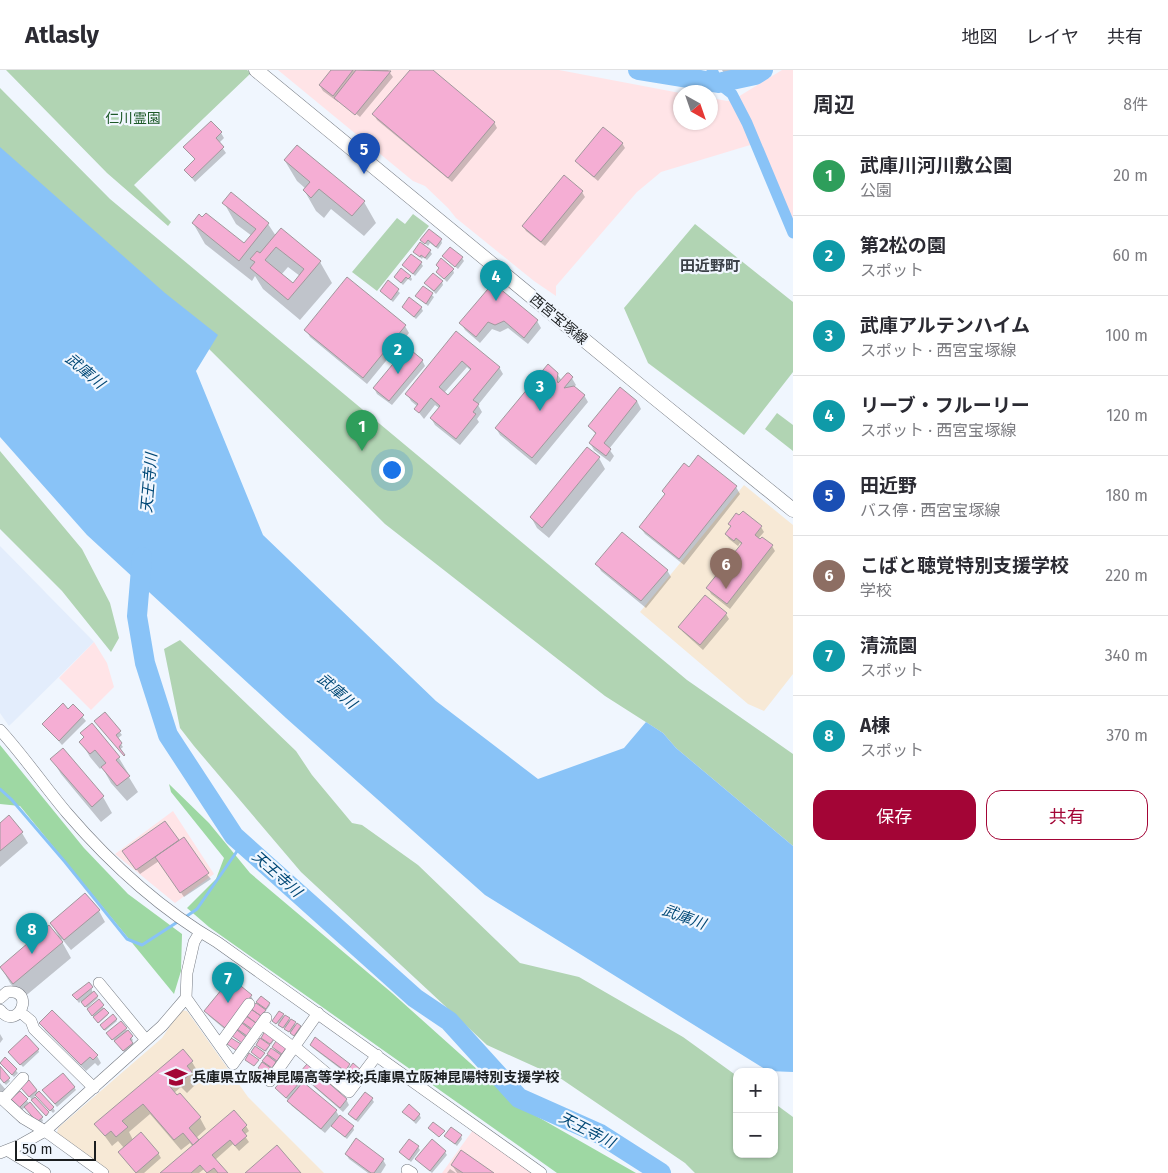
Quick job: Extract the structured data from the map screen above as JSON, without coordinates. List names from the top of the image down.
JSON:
{
  "streets": {
    "main road": ["西宮宝塚線"]
  },
  "districts": ["田近野町"],
  "water": ["武庫川", "天王寺川"],
  "parks": ["仁川霊園"],
  "places": {
    "school or university": ["兵庫県立阪神昆陽高等学校;兵庫県立阪神昆陽特別支援学校"]
  },
  "scale_bar": "50 m",
  "north": "bottom right",
  "page": {
    "header": "Atlasly",
    "nav": ["地図", "レイヤ", "共有"],
    "heading": ["周辺", "8件"],
    "pins": [
      "5",
      "4",
      "2",
      "3",
      "1",
      "6",
      "8",
      "7"
    ],
    "list": [
      {
        "mark": "1",
        "name": "武庫川河川敷公園",
        "note": "公園",
        "value": "20 m"
      },
      {
        "mark": "2",
        "name": "第2松の園",
        "note": "スポット",
        "value": "60 m"
      },
      {
        "mark": "3",
        "name": "武庫アルテンハイム",
        "note": "スポット · 西宮宝塚線",
        "value": "100 m"
      },
      {
        "mark": "4",
        "name": "リーブ・フルーリー",
        "note": "スポット · 西宮宝塚線",
        "value": "120 m"
      },
      {
        "mark": "5",
        "name": "田近野",
        "note": "バス停 · 西宮宝塚線",
        "value": "180 m"
      },
      {
        "mark": "6",
        "name": "こばと聴覚特別支援学校",
        "note": "学校",
        "value": "220 m"
      },
      {
        "mark": "7",
        "name": "清流園",
        "note": "スポット",
        "value": "340 m"
      },
      {
        "mark": "8",
        "name": "A棟",
        "note": "スポット",
        "value": "370 m"
      }
    ],
    "buttons": ["保存", "共有"],
    "map_buttons": ["+", "−"],
    "scale": "50 m"
  }
}
